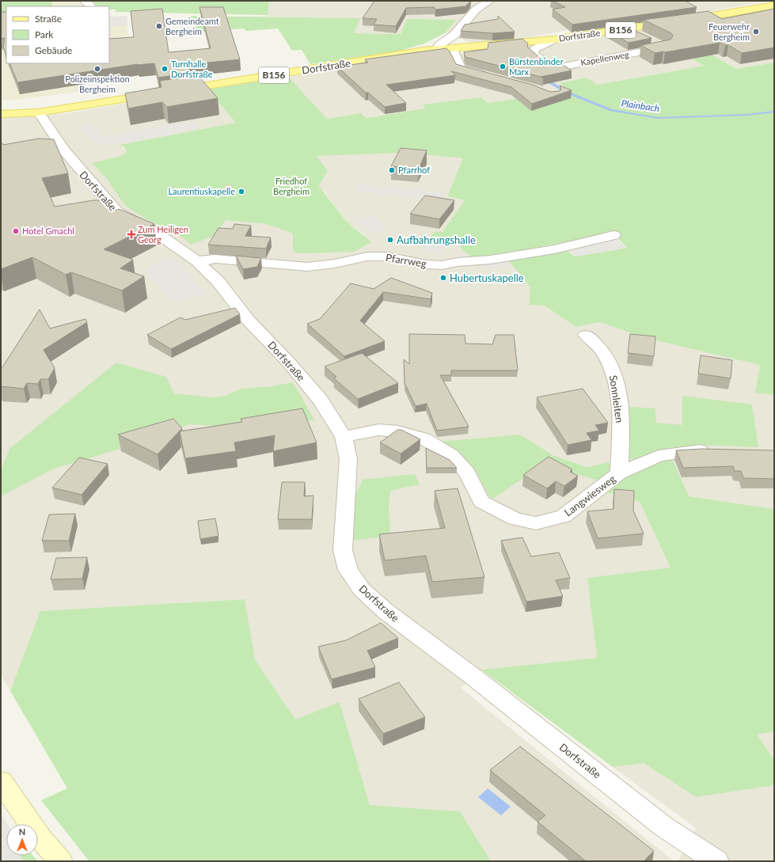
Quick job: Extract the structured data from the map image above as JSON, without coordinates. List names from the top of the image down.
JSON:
{
  "streets": {
    "main road": ["B156", "Dorfstraße"],
    "street": [
      "Kapellenweg",
      "Pfarrweg",
      "Sonnleiten",
      "Langwiesweg"
    ]
  },
  "crossings": [
    ["B156", "Dorfstraße"],
    ["Dorfstraße", "Kapellenweg"],
    ["Dorfstraße", "Pfarrweg"],
    ["Dorfstraße", "Langwiesweg"],
    ["Sonnleiten", "Langwiesweg"]
  ],
  "water": ["Plainbach"],
  "parks": ["Friedhof Bergheim"],
  "places": {
    "other": [
      "Gemeindeamt Bergheim",
      "Feuerwehr Bergheim",
      "Bürstenbinder Marx",
      "Polizeiinspektion Bergheim",
      "Turnhalle Dorfstraße",
      "Pfarrhof",
      "Laurentiuskapelle",
      "Hotel Gmachl",
      "Aufbahrungshalle",
      "Hubertuskapelle"
    ],
    "health": ["Zum Heiligen Georg"]
  },
  "legend": ["Straße", "Park", "Gebäude"],
  "north": "top"
}
